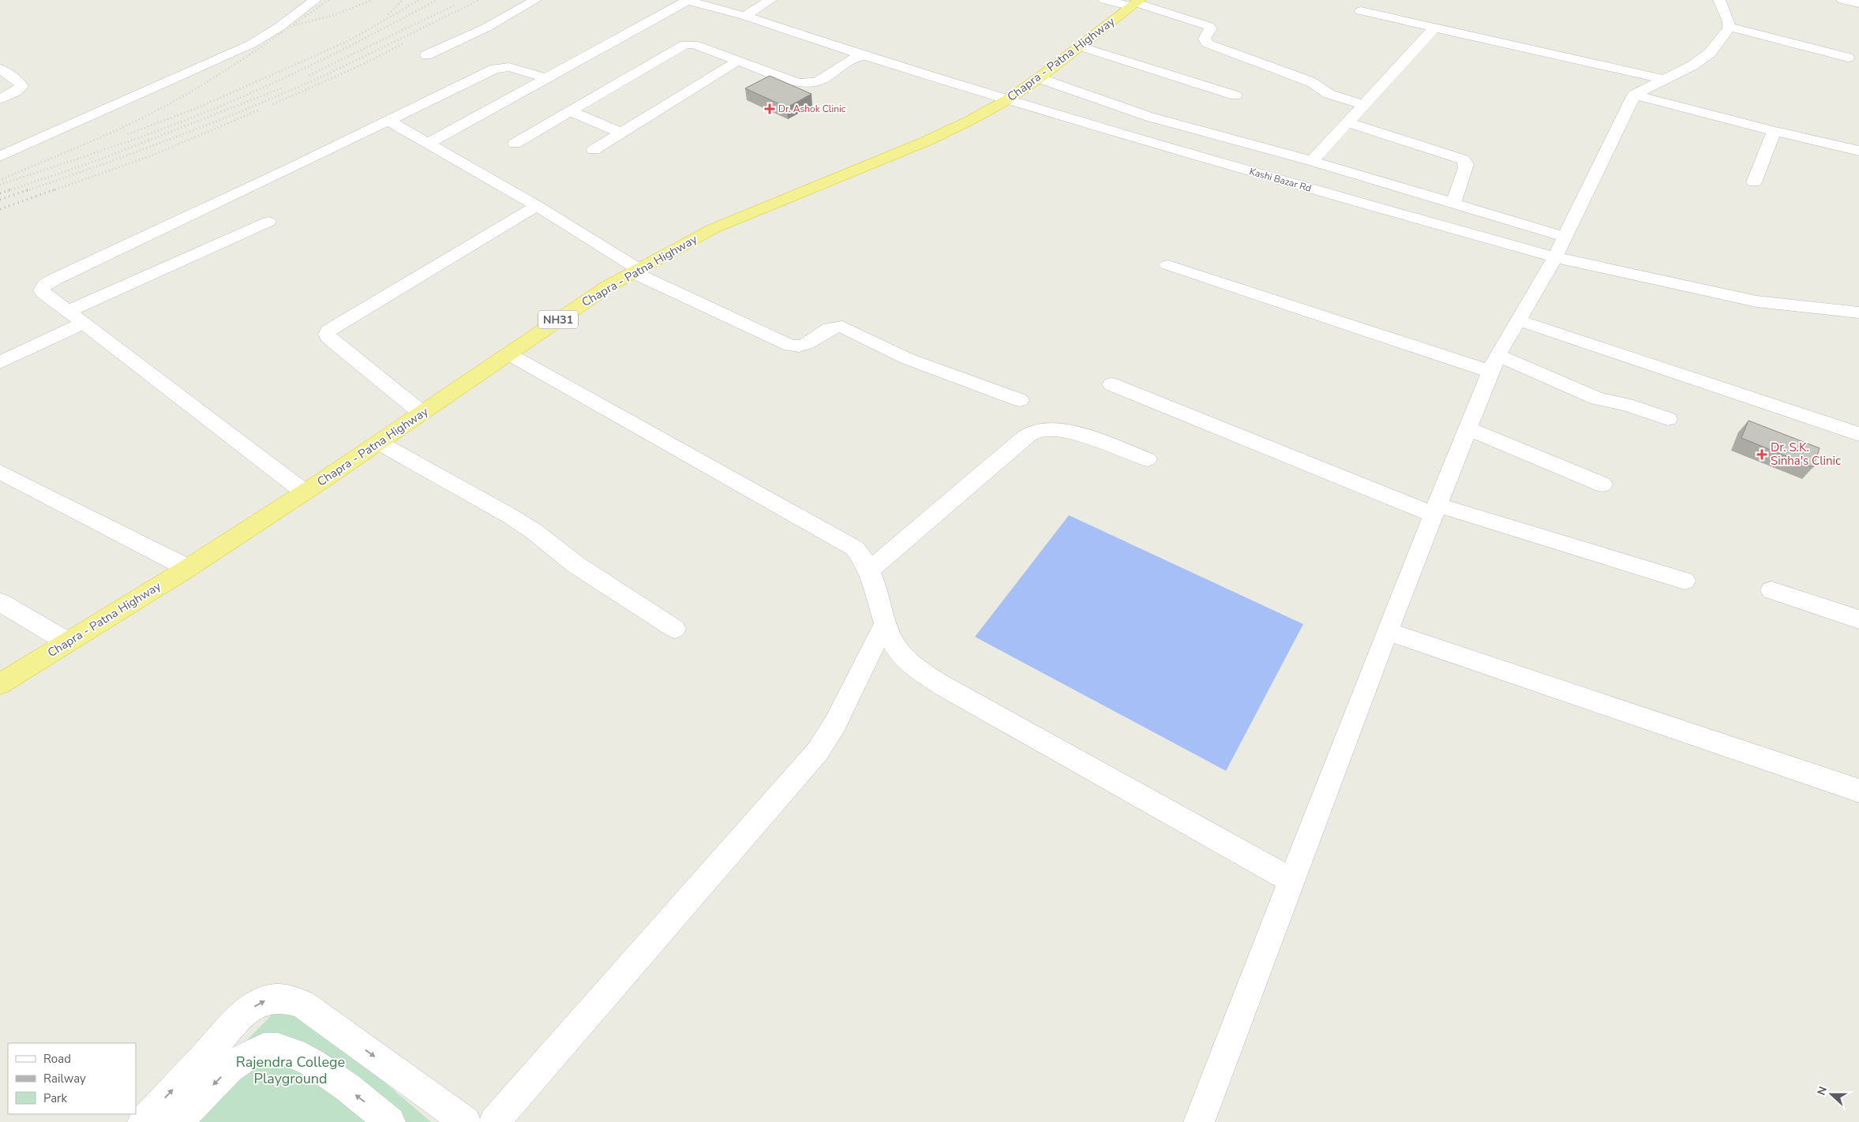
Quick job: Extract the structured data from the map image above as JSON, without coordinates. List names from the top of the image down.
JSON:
{
  "streets": {
    "highway": ["Chapra - Patna Highway", "NH31"],
    "street": ["Kashi Bazar Rd"]
  },
  "crossings": [
    ["Chapra - Patna Highway", "Kashi Bazar Rd"]
  ],
  "parks": ["Rajendra College Playground"],
  "places": {
    "health": ["Dr. Ashok Clinic", "Dr. S.K. Sinha's Clinic"]
  },
  "legend": ["Road", "Railway", "Park"],
  "north": "left"
}
